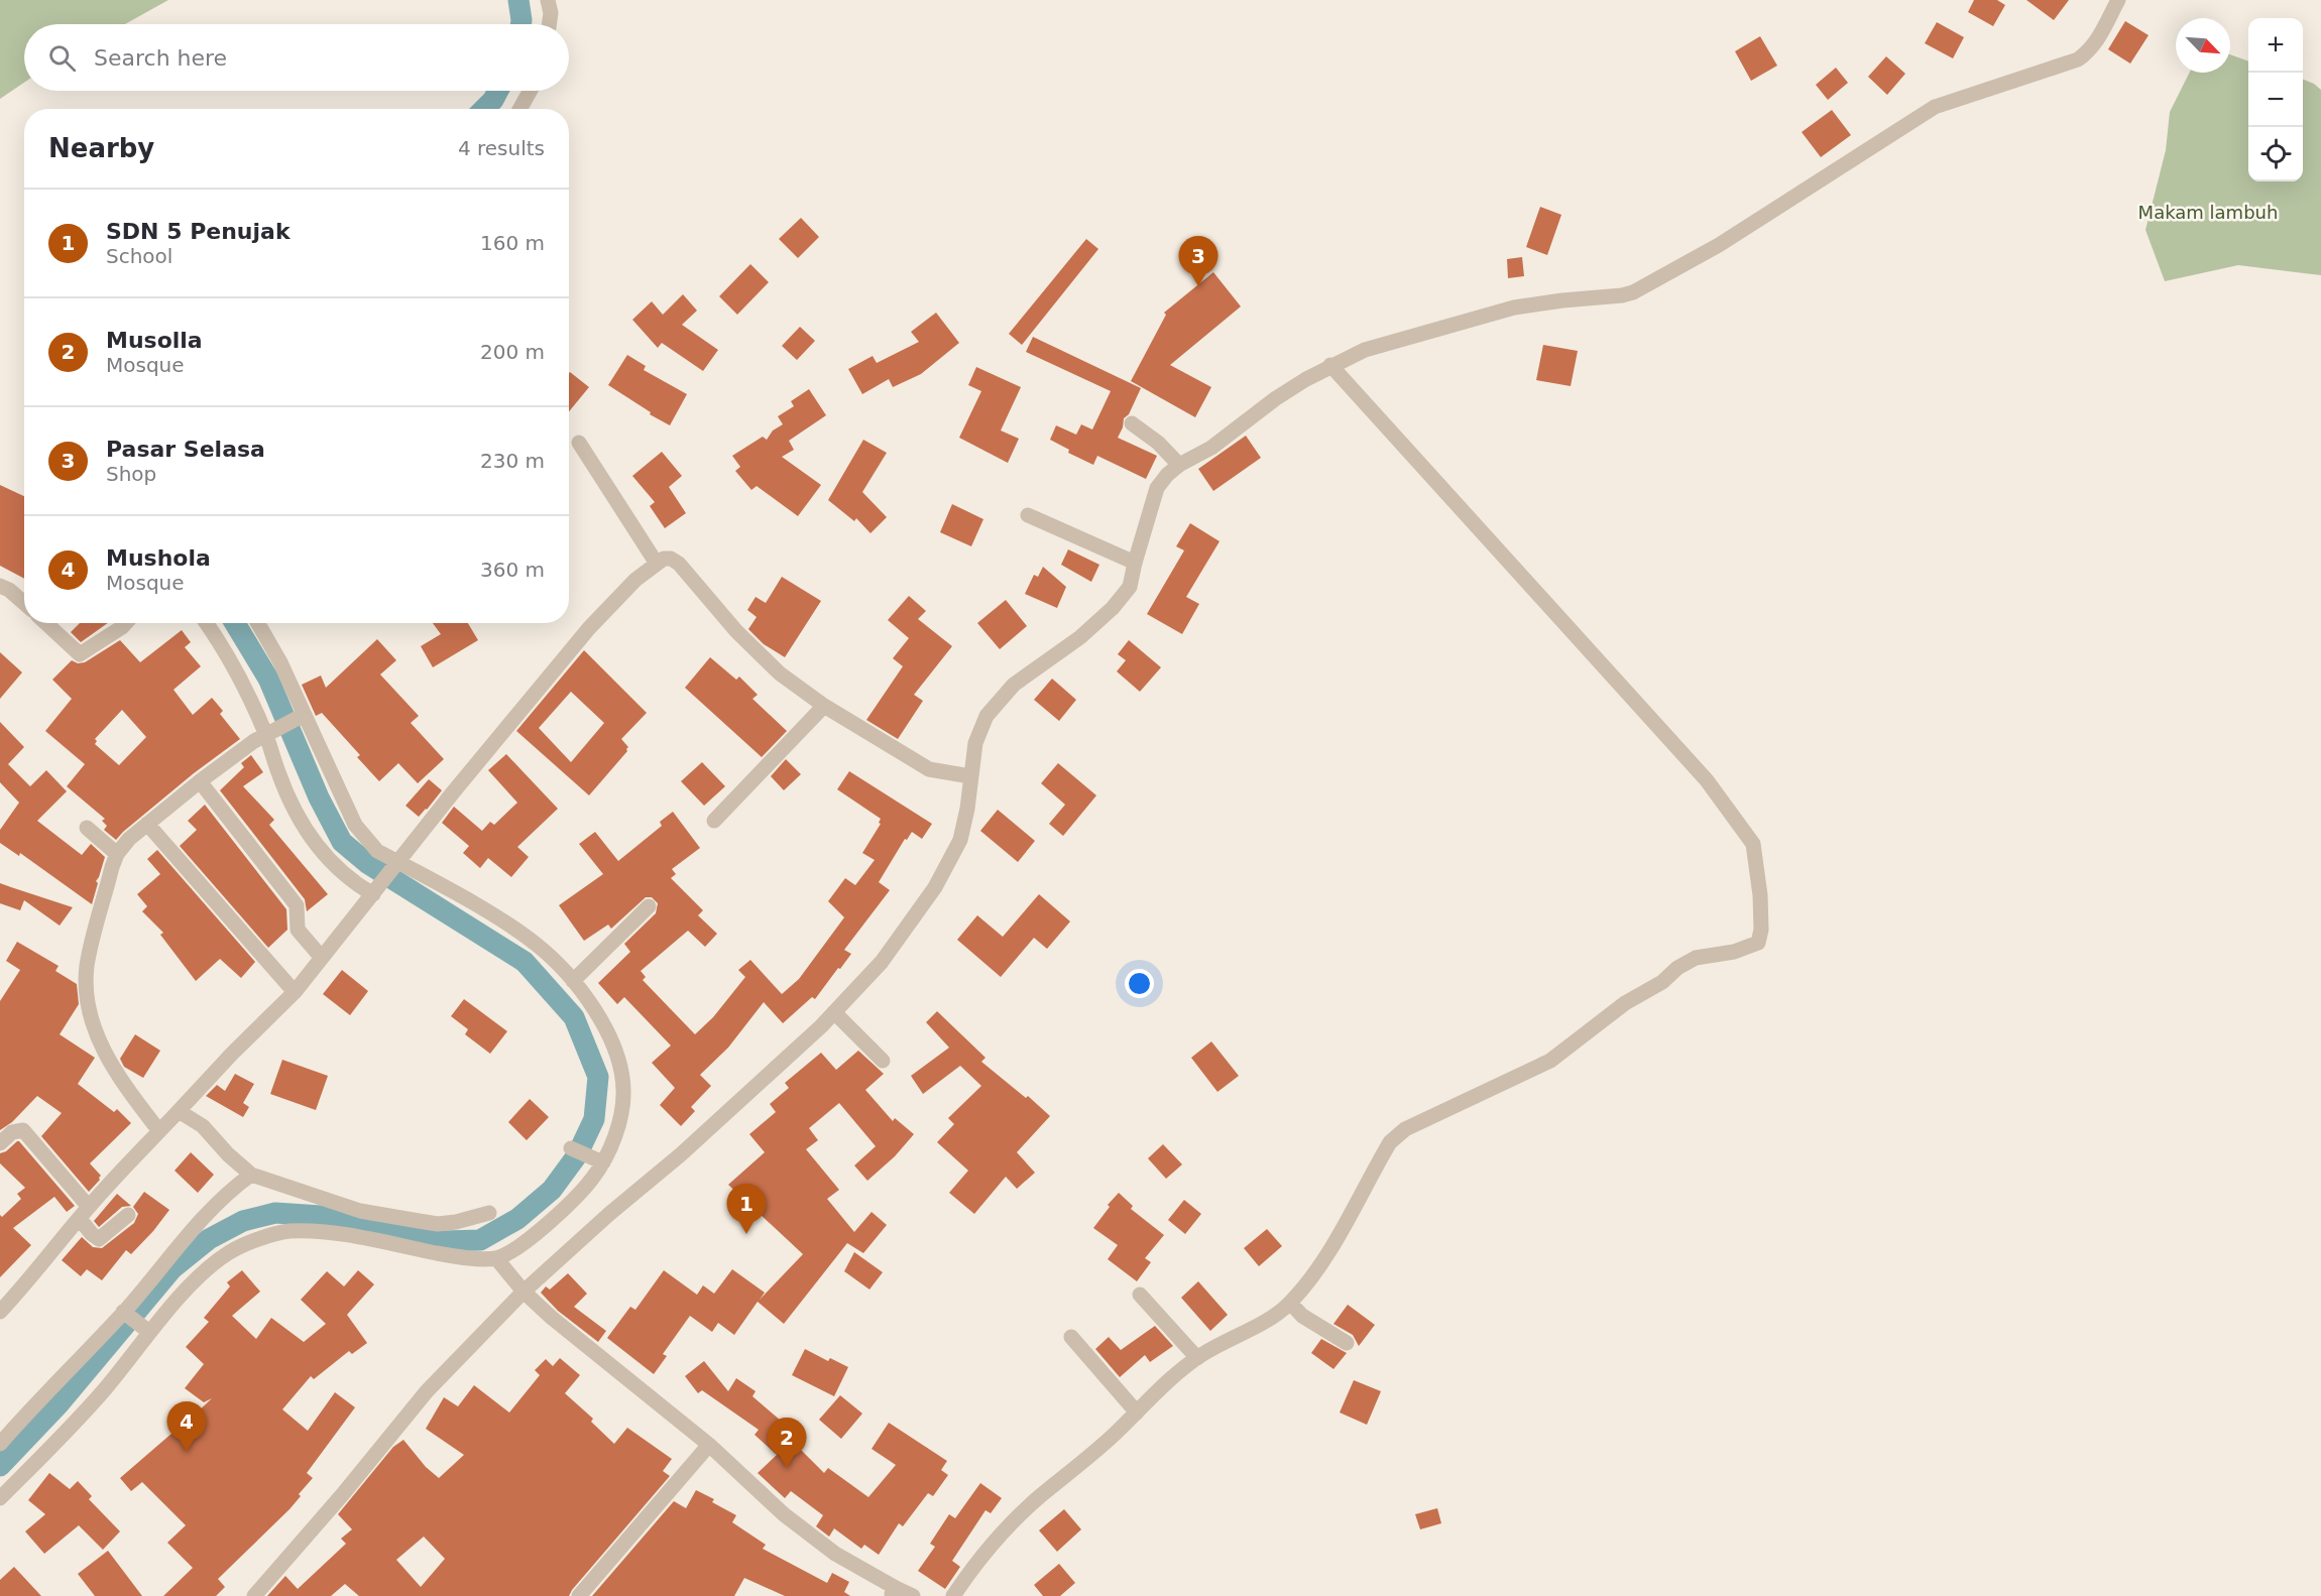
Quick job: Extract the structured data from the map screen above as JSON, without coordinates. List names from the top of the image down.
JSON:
{
  "parks": ["Makam lambuh"],
  "north": "bottom right",
  "page": {
    "map_buttons": ["+", "−"],
    "search": "Search here",
    "heading": ["Nearby", "4 results"],
    "list": [
      {
        "mark": "1",
        "name": "SDN 5 Penujak",
        "note": "School",
        "value": "160 m"
      },
      {
        "mark": "2",
        "name": "Musolla",
        "note": "Mosque",
        "value": "200 m"
      },
      {
        "mark": "3",
        "name": "Pasar Selasa",
        "note": "Shop",
        "value": "230 m"
      },
      {
        "mark": "4",
        "name": "Mushola",
        "note": "Mosque",
        "value": "360 m"
      }
    ],
    "pins": [
      "3",
      "1",
      "4",
      "2"
    ]
  }
}
